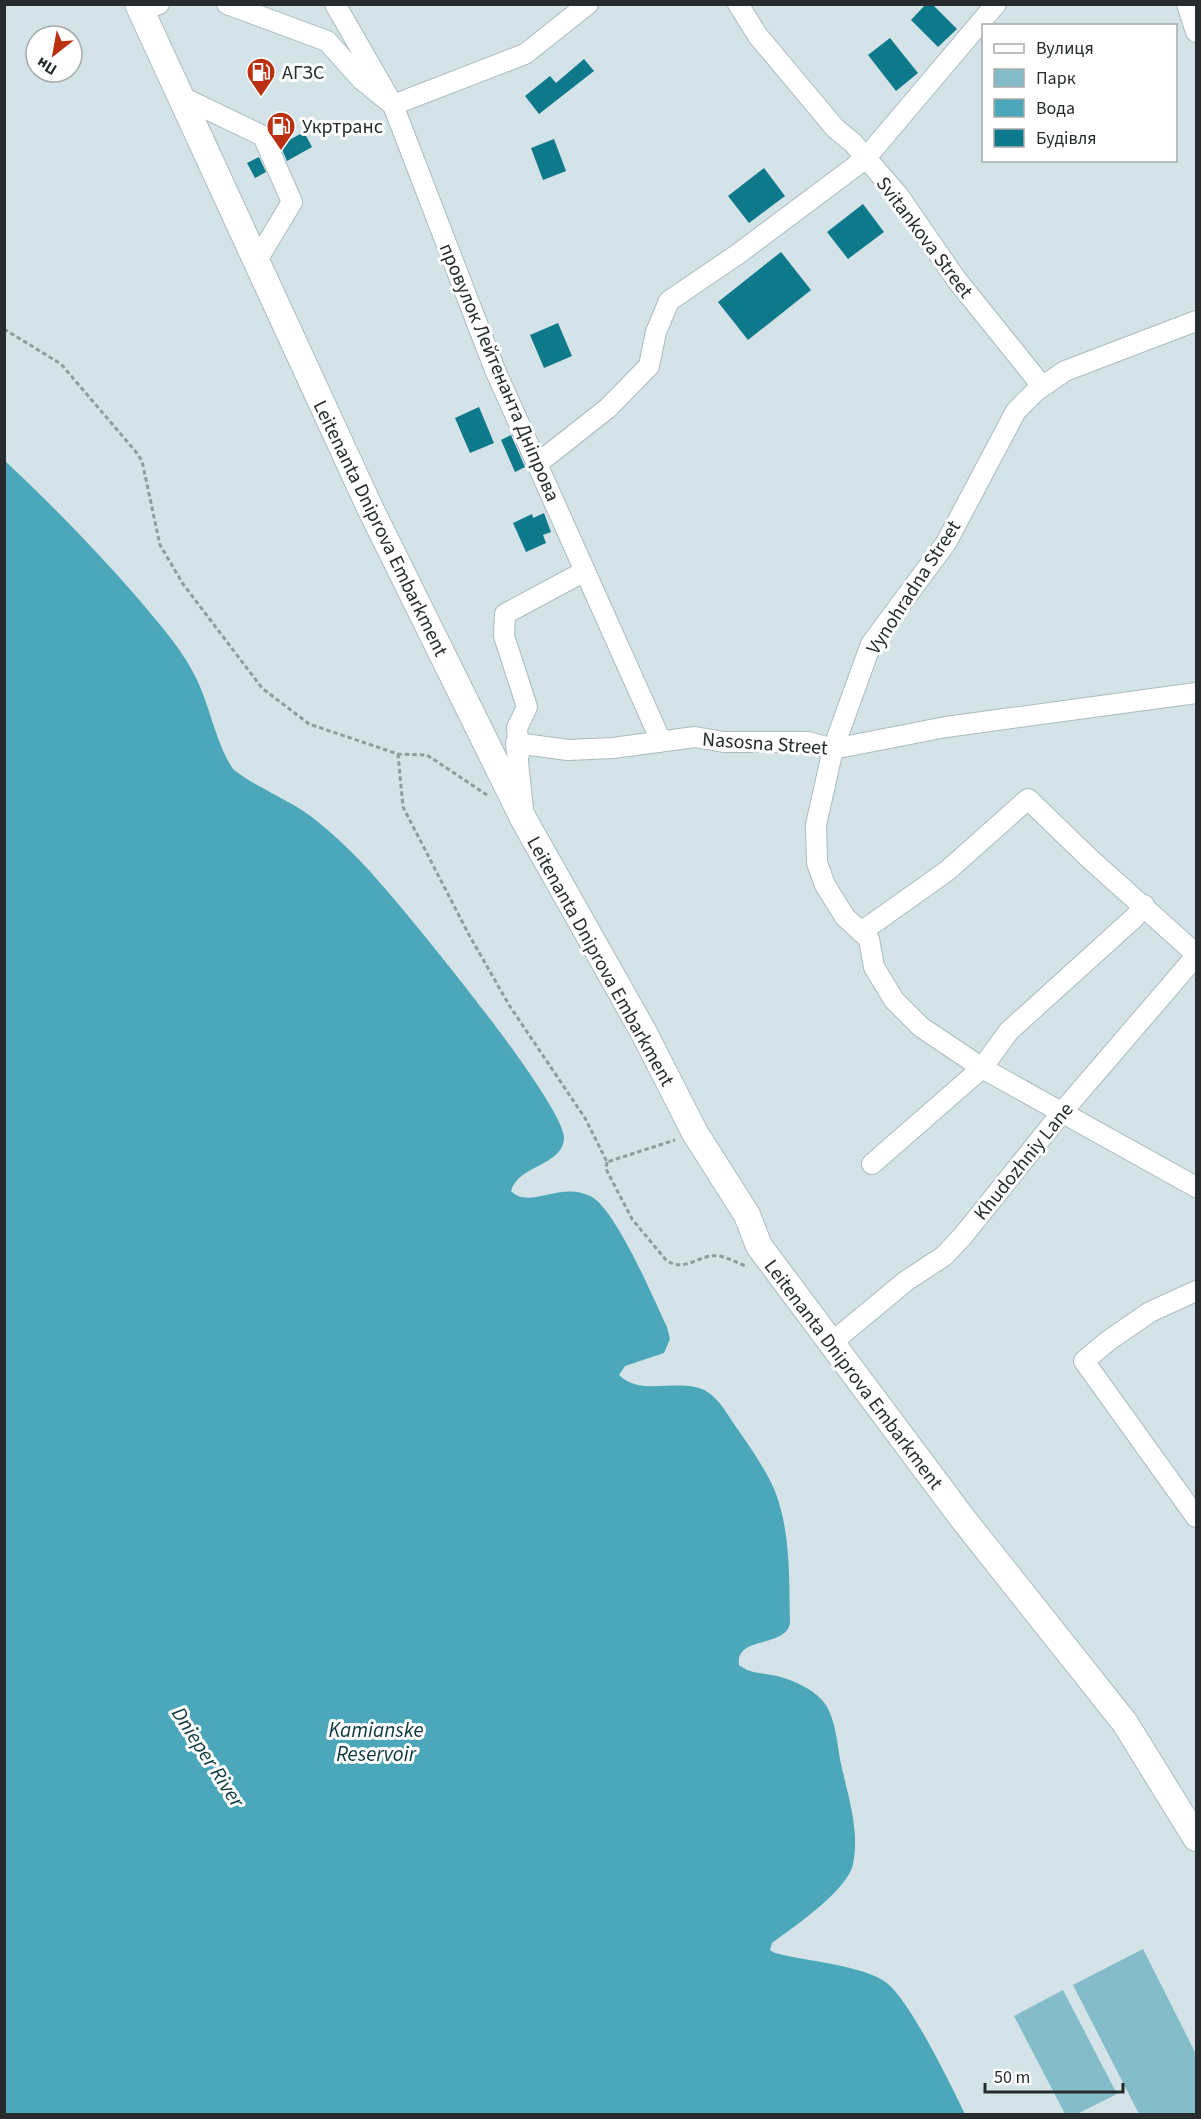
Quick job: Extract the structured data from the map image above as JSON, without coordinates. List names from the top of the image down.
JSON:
{
  "streets": {
    "main road": ["Leitenanta Dniprova Embarkment"],
    "street": [
      "Svitankova Street",
      "провулок Лейтенанта Дніпрова",
      "Vynohradna Street",
      "Nasosna Street",
      "Khudozhniy Lane"
    ]
  },
  "crossings": [
    ["Svitankova Street", "Vynohradna Street"],
    ["провулок Лейтенанта Дніпрова", "Nasosna Street"],
    ["Leitenanta Dniprova Embarkment", "Nasosna Street"],
    ["Leitenanta Dniprova Embarkment", "Khudozhniy Lane"],
    ["Vynohradna Street", "Nasosna Street"],
    ["Vynohradna Street", "Khudozhniy Lane"]
  ],
  "water": ["Kamianske Reservoir", "Dnieper River"],
  "places": {
    "fuel station": ["АГЗС", "Укртранс"]
  },
  "legend": [
    "Вулиця",
    "Парк",
    "Вода",
    "Будівля"
  ],
  "scale_bar": "50 m",
  "north": "bottom left"
}
